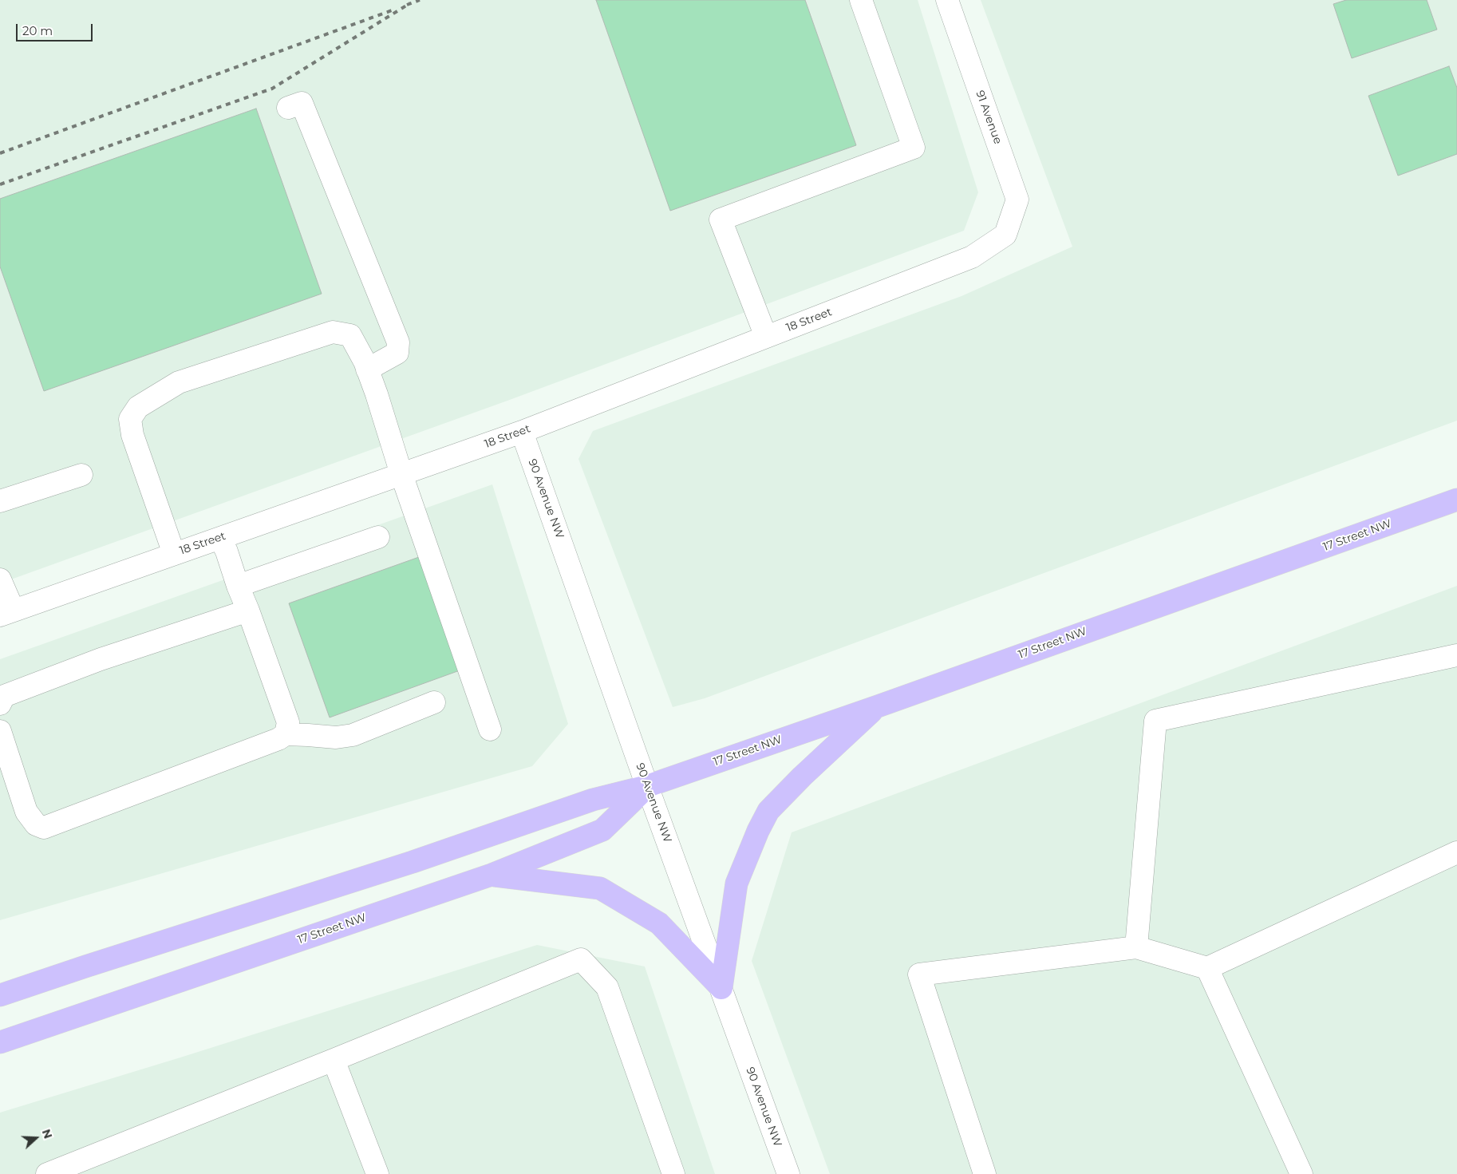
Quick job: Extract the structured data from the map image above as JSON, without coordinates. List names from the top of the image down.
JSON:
{
  "streets": {
    "main road": ["17 Street NW"],
    "street": ["91 Avenue", "18 Street", "90 Avenue NW"]
  },
  "crossings": [
    ["91 Avenue", "18 Street"],
    ["18 Street", "90 Avenue NW"],
    ["90 Avenue NW", "17 Street NW"]
  ],
  "scale_bar": "20 m",
  "north": "right"
}
